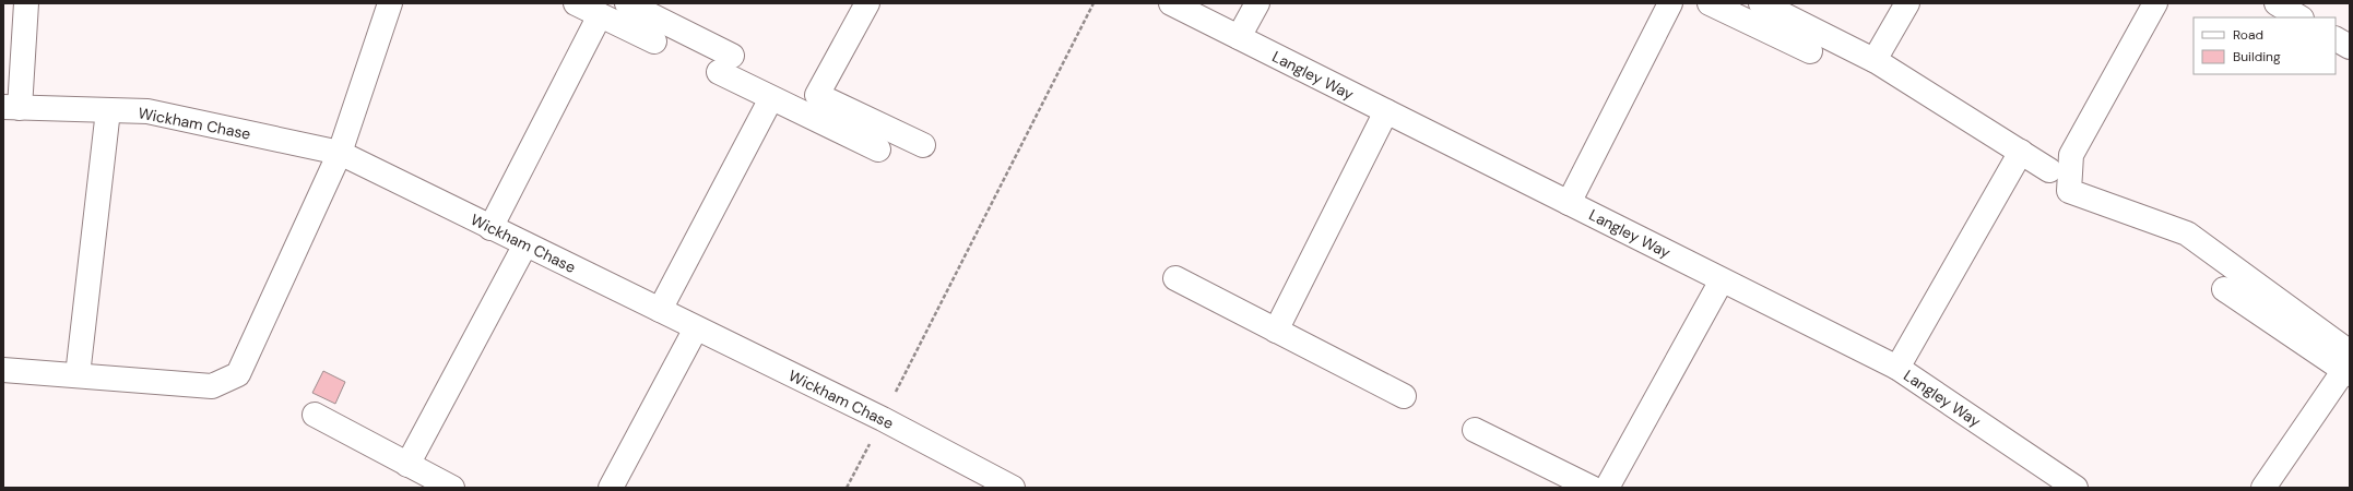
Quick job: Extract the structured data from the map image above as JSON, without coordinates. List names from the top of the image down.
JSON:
{
  "streets": {
    "street": ["Langley Way", "Wickham Chase"]
  },
  "legend": ["Road", "Building"]
}
